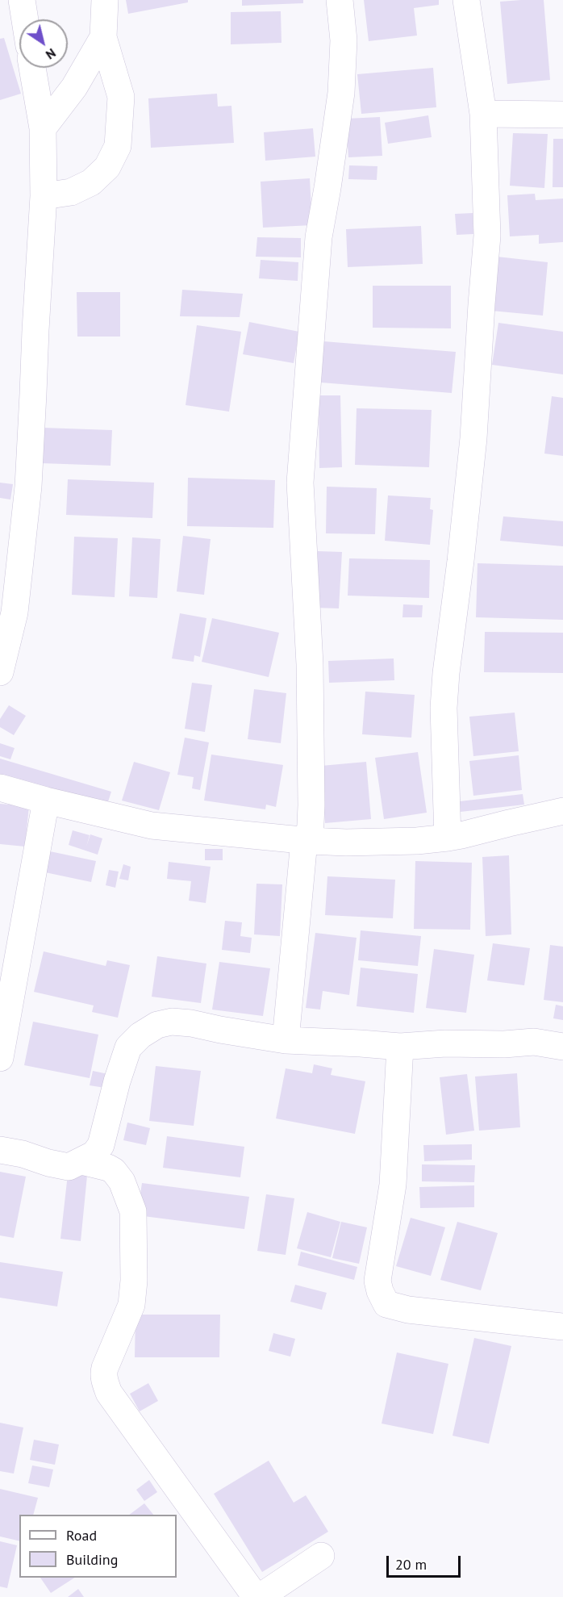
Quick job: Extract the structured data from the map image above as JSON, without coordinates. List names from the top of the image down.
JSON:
{
  "legend": ["Road", "Building"],
  "scale_bar": "20 m",
  "north": "bottom right"
}
